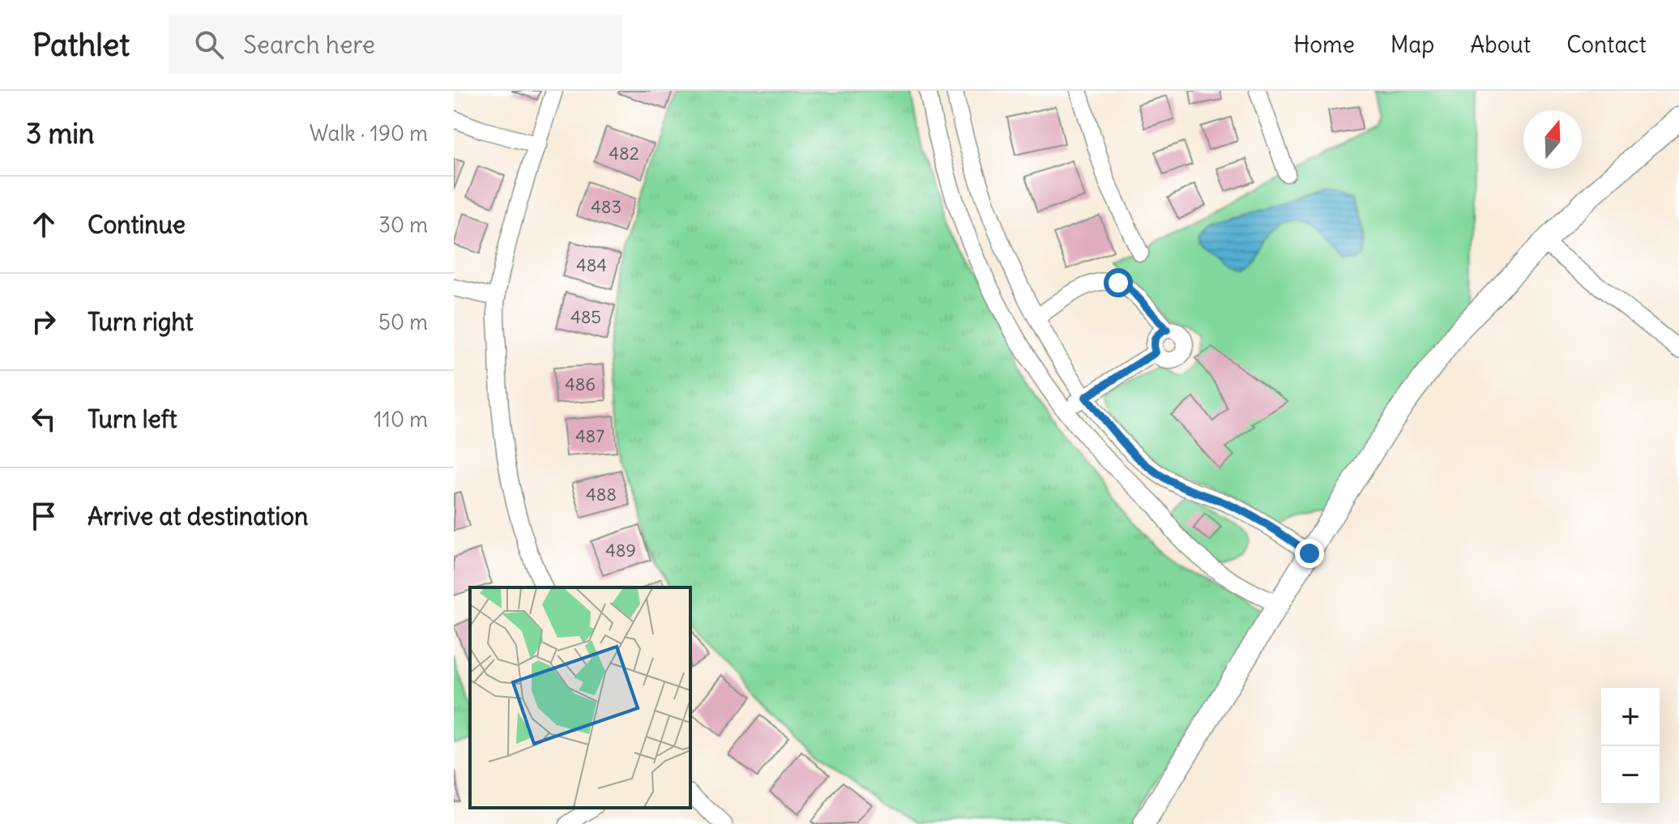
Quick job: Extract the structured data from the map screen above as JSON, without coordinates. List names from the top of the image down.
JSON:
{
  "house_numbers": [
    "482",
    "483",
    "484",
    "485",
    "486",
    "487",
    "488",
    "489"
  ],
  "north": "top",
  "page": {
    "header": "Pathlet",
    "search": "Search here",
    "nav": [
      "Home",
      "Map",
      "About",
      "Contact"
    ],
    "heading": ["3 min", "Walk · 190 m"],
    "list": [
      ["Continue", "30 m"],
      ["Turn right", "50 m"],
      ["Turn left", "110 m"],
      "Arrive at destination"
    ],
    "map_buttons": ["+", "−"]
  }
}
